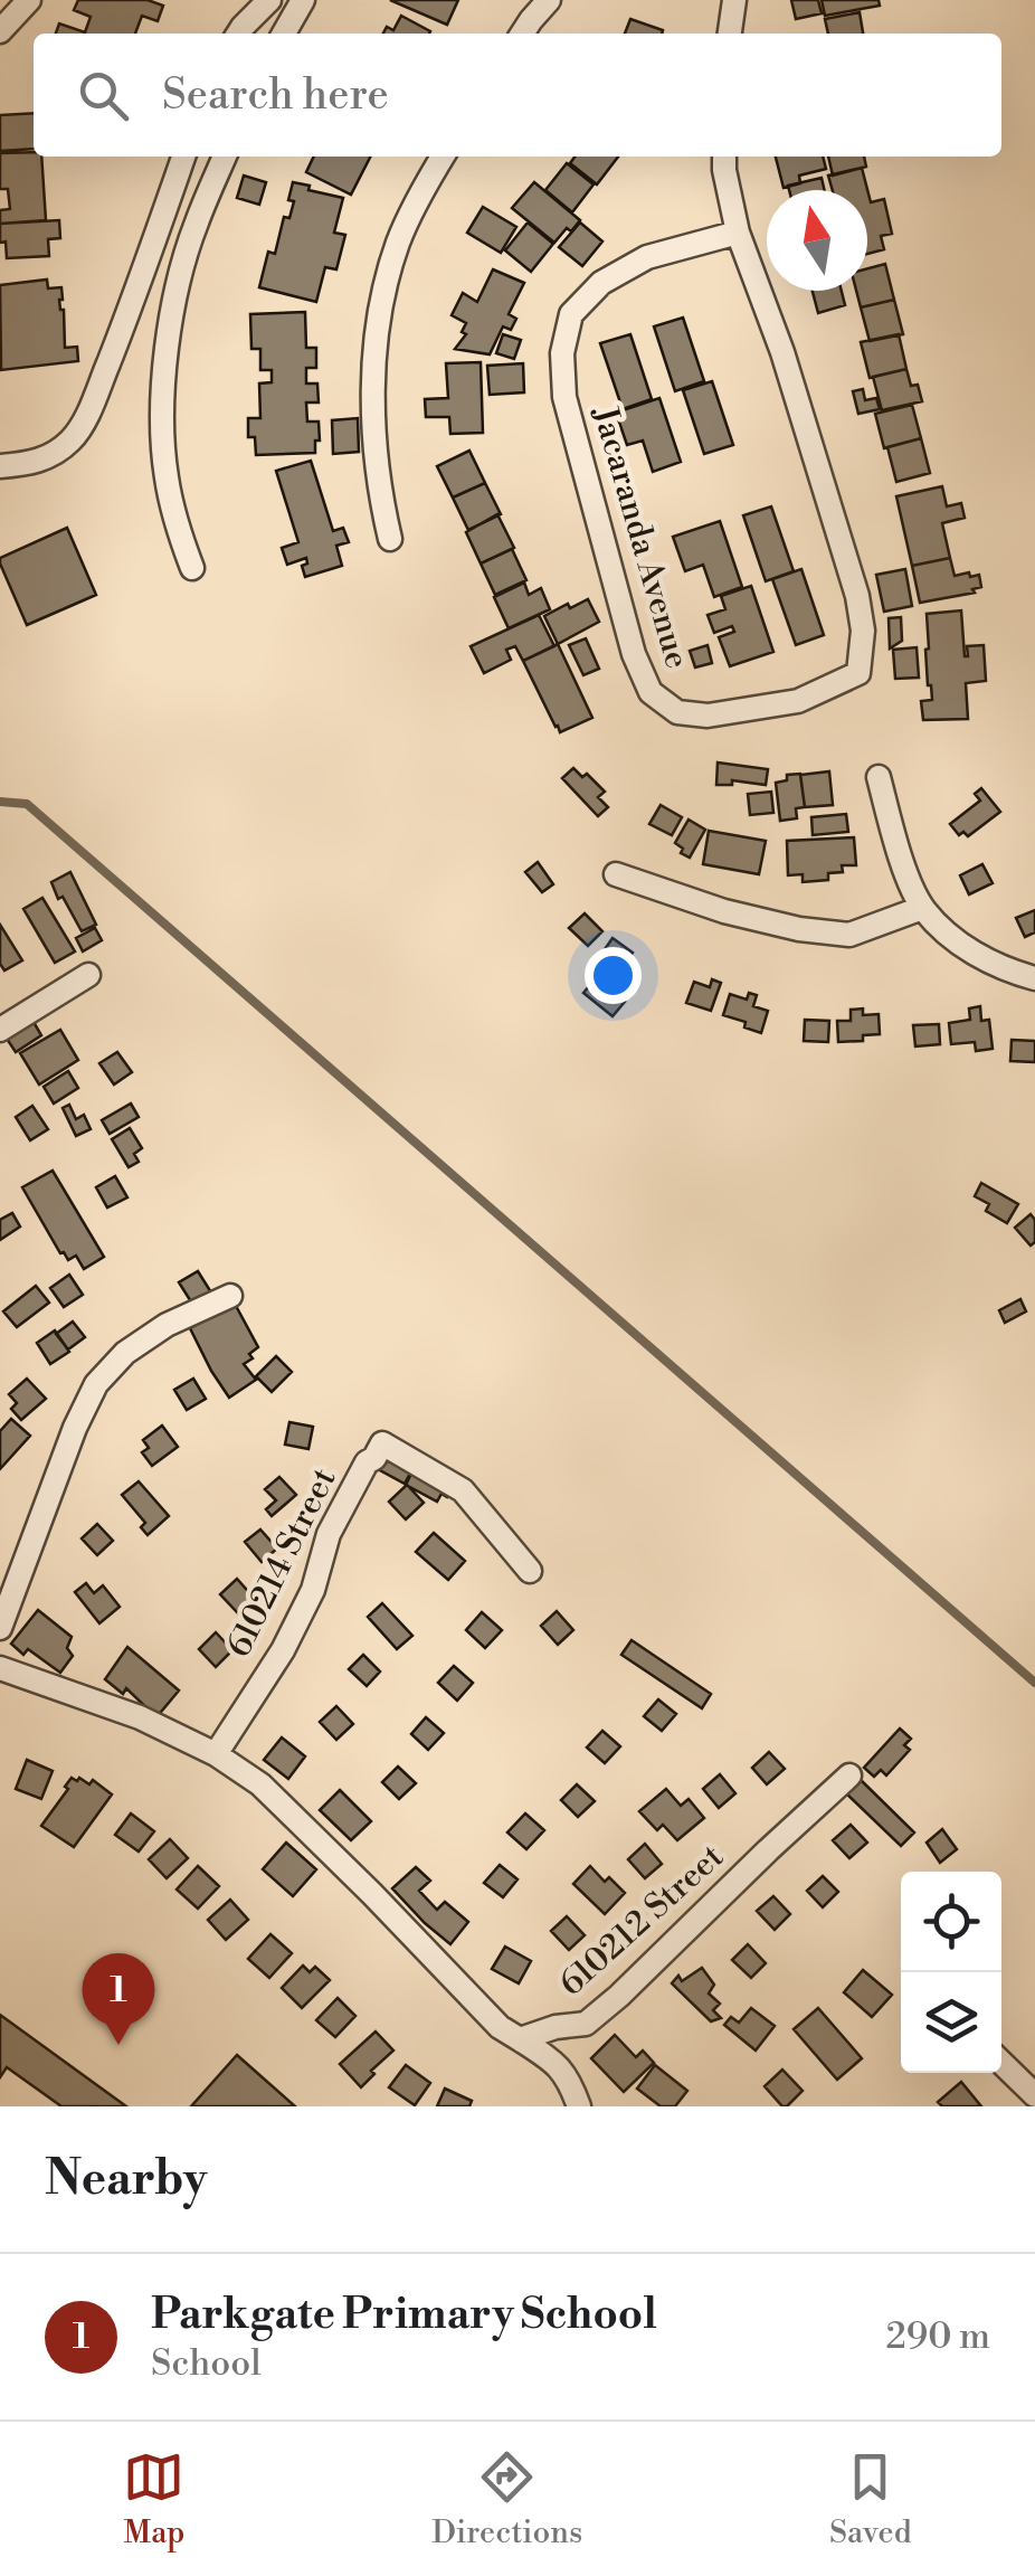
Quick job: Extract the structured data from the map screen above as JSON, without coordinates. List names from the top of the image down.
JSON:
{
  "streets": {
    "street": ["Jacaranda Avenue", "610214 Street", "610212 Street"]
  },
  "north": "top",
  "page": {
    "search": "Search here",
    "pins": "1",
    "heading": "Nearby",
    "list": [
      {
        "mark": "1",
        "name": "Parkgate Primary School",
        "note": "School",
        "value": "290 m"
      }
    ],
    "nav": ["Map", "Directions", "Saved"]
  }
}
